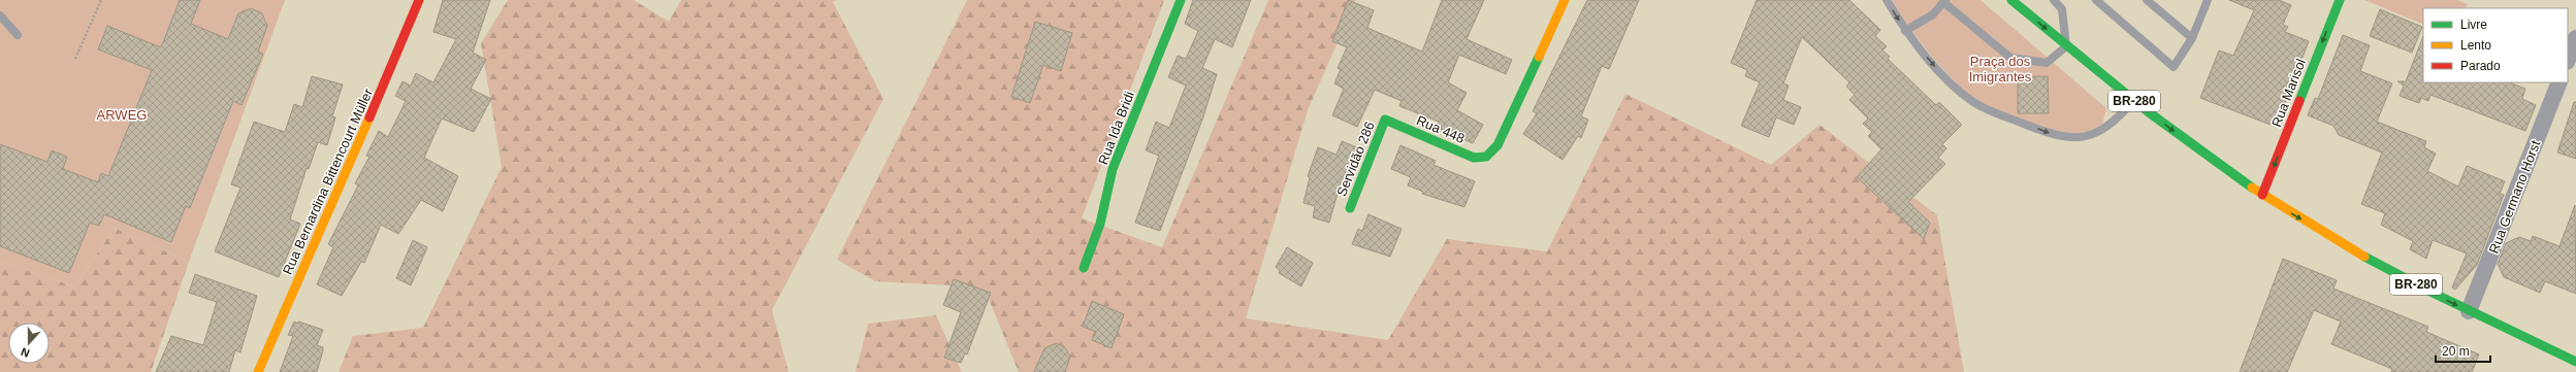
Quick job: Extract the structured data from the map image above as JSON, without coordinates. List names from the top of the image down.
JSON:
{
  "streets": {
    "main road": [
      "Rua Marisol",
      "BR-280",
      "Rua Ida Bridi",
      "Rua 448",
      "Servidão 286",
      "Rua Bernardina Bittencourt Müller"
    ],
    "street": ["Rua Germano Horst"]
  },
  "crossings": [
    ["Rua Marisol", "BR-280"],
    ["BR-280", "Rua Germano Horst"],
    ["Rua 448", "Servidão 286"]
  ],
  "one_way": ["Rua Marisol"],
  "parks": ["Praça dos Imigrantes", "ARWEG"],
  "legend": ["Livre", "Lento", "Parado"],
  "scale_bar": "20 m",
  "north": "bottom"
}
